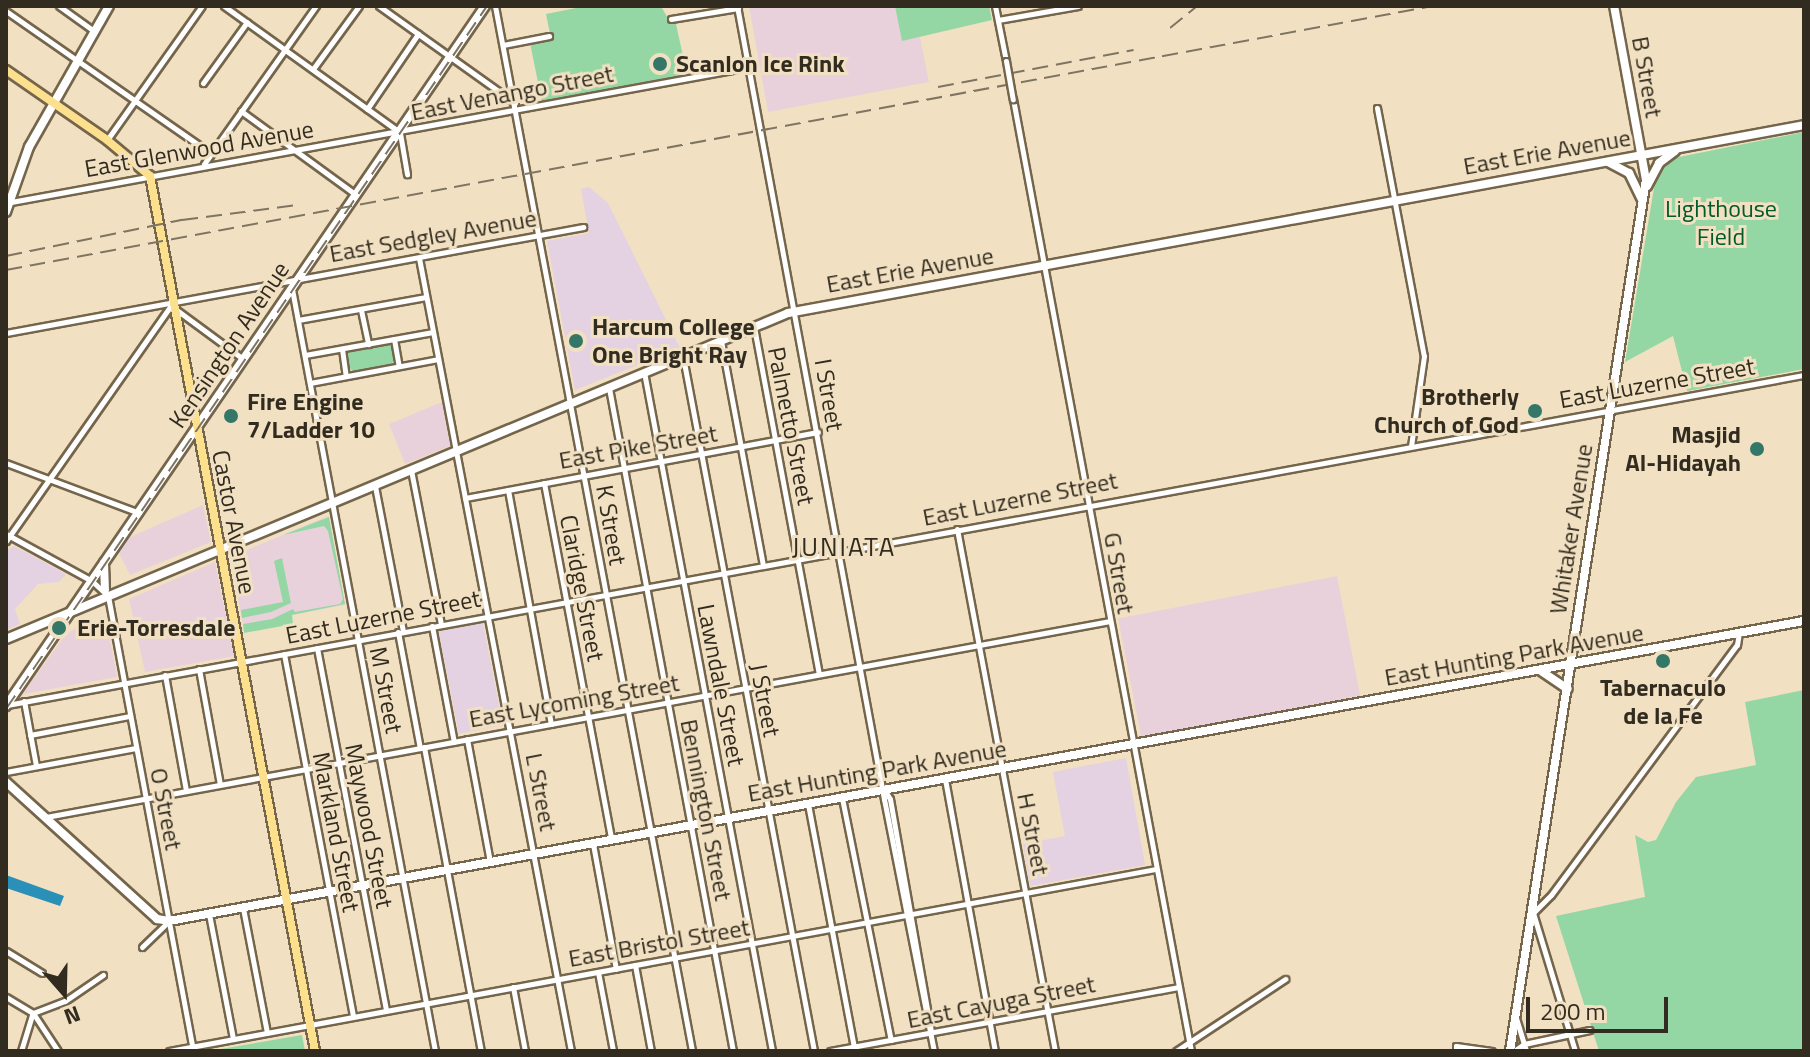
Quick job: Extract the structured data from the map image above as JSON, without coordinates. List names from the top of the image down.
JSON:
{
  "streets": {
    "main road": [
      "B Street",
      "East Erie Avenue",
      "Kensington Avenue",
      "Castor Avenue",
      "Whitaker Avenue",
      "East Hunting Park Avenue"
    ],
    "street": [
      "East Venango Street",
      "East Glenwood Avenue",
      "East Sedgley Avenue",
      "East Luzerne Street",
      "I Street",
      "Palmetto Street",
      "East Pike Street",
      "K Street",
      "G Street",
      "Claridge Street",
      "Lawndale Street",
      "M Street",
      "J Street",
      "East Lycoming Street",
      "L Street",
      "O Street",
      "Bennington Street",
      "Maywood Street",
      "Markland Street",
      "H Street",
      "East Bristol Street",
      "East Cayuga Street"
    ]
  },
  "crossings": [
    ["B Street", "East Erie Avenue"],
    ["B Street", "Whitaker Avenue"],
    ["East Venango Street", "East Glenwood Avenue"],
    ["East Venango Street", "Kensington Avenue"],
    ["East Venango Street", "I Street"],
    ["East Venango Street", "K Street"],
    ["East Glenwood Avenue", "Kensington Avenue"],
    ["East Glenwood Avenue", "Castor Avenue"],
    ["East Erie Avenue", "Kensington Avenue"],
    ["East Erie Avenue", "I Street"],
    ["East Erie Avenue", "Palmetto Street"],
    ["East Erie Avenue", "Castor Avenue"],
    ["East Erie Avenue", "K Street"],
    ["East Erie Avenue", "Whitaker Avenue"],
    ["East Erie Avenue", "G Street"],
    ["East Erie Avenue", "Lawndale Street"],
    ["East Erie Avenue", "M Street"],
    ["East Erie Avenue", "J Street"],
    ["East Erie Avenue", "L Street"],
    ["East Erie Avenue", "O Street"],
    ["East Erie Avenue", "Bennington Street"],
    ["East Sedgley Avenue", "Kensington Avenue"],
    ["East Sedgley Avenue", "Castor Avenue"],
    ["East Sedgley Avenue", "K Street"],
    ["East Sedgley Avenue", "L Street"],
    ["Kensington Avenue", "East Luzerne Street"],
    ["Kensington Avenue", "Castor Avenue"],
    ["Kensington Avenue", "M Street"],
    ["East Luzerne Street", "I Street"],
    ["East Luzerne Street", "Palmetto Street"],
    ["East Luzerne Street", "Castor Avenue"],
    ["East Luzerne Street", "K Street"],
    ["East Luzerne Street", "Whitaker Avenue"],
    ["East Luzerne Street", "G Street"],
    ["East Luzerne Street", "Claridge Street"],
    ["East Luzerne Street", "Lawndale Street"],
    ["East Luzerne Street", "M Street"],
    ["East Luzerne Street", "J Street"],
    ["East Luzerne Street", "L Street"],
    ["East Luzerne Street", "O Street"],
    ["East Luzerne Street", "Bennington Street"],
    ["East Luzerne Street", "Maywood Street"],
    ["East Luzerne Street", "Markland Street"],
    ["East Luzerne Street", "H Street"],
    ["I Street", "East Pike Street"],
    ["I Street", "East Hunting Park Avenue"],
    ["I Street", "East Lycoming Street"],
    ["I Street", "East Bristol Street"],
    ["I Street", "East Cayuga Street"],
    ["Palmetto Street", "East Pike Street"],
    ["Palmetto Street", "East Lycoming Street"],
    ["East Pike Street", "K Street"],
    ["East Pike Street", "Claridge Street"],
    ["East Pike Street", "Lawndale Street"],
    ["East Pike Street", "J Street"],
    ["East Pike Street", "L Street"],
    ["East Pike Street", "Bennington Street"],
    ["Castor Avenue", "East Hunting Park Avenue"],
    ["Castor Avenue", "East Lycoming Street"],
    ["Castor Avenue", "East Bristol Street"],
    ["K Street", "East Hunting Park Avenue"],
    ["K Street", "East Lycoming Street"],
    ["K Street", "East Bristol Street"],
    ["Whitaker Avenue", "East Hunting Park Avenue"],
    ["G Street", "East Hunting Park Avenue"],
    ["G Street", "East Lycoming Street"],
    ["G Street", "East Bristol Street"],
    ["G Street", "East Cayuga Street"],
    ["Claridge Street", "East Hunting Park Avenue"],
    ["Claridge Street", "East Lycoming Street"],
    ["East Hunting Park Avenue", "Lawndale Street"],
    ["East Hunting Park Avenue", "M Street"],
    ["East Hunting Park Avenue", "J Street"],
    ["East Hunting Park Avenue", "L Street"],
    ["East Hunting Park Avenue", "O Street"],
    ["East Hunting Park Avenue", "Bennington Street"],
    ["East Hunting Park Avenue", "Maywood Street"],
    ["East Hunting Park Avenue", "Markland Street"],
    ["East Hunting Park Avenue", "H Street"],
    ["Lawndale Street", "East Lycoming Street"],
    ["Lawndale Street", "East Bristol Street"],
    ["M Street", "East Lycoming Street"],
    ["M Street", "East Bristol Street"],
    ["J Street", "East Lycoming Street"],
    ["J Street", "East Bristol Street"],
    ["East Lycoming Street", "L Street"],
    ["East Lycoming Street", "O Street"],
    ["East Lycoming Street", "Bennington Street"],
    ["East Lycoming Street", "Maywood Street"],
    ["East Lycoming Street", "Markland Street"],
    ["East Lycoming Street", "H Street"],
    ["L Street", "East Bristol Street"],
    ["O Street", "East Bristol Street"],
    ["Bennington Street", "East Bristol Street"],
    ["Maywood Street", "East Bristol Street"],
    ["Markland Street", "East Bristol Street"],
    ["H Street", "East Bristol Street"],
    ["H Street", "East Cayuga Street"]
  ],
  "districts": ["JUNIATA"],
  "parks": ["Lighthouse Field"],
  "places": [
    "Scanlon Ice Rink",
    "Harcum College One Bright Ray",
    "Brotherly Church of God",
    "Fire Engine 7/Ladder 10",
    "Masjid Al-Hidayah",
    "Erie-Torresdale",
    "Tabernaculo de la Fe"
  ],
  "scale_bar": "200 m",
  "north": "bottom"
}
